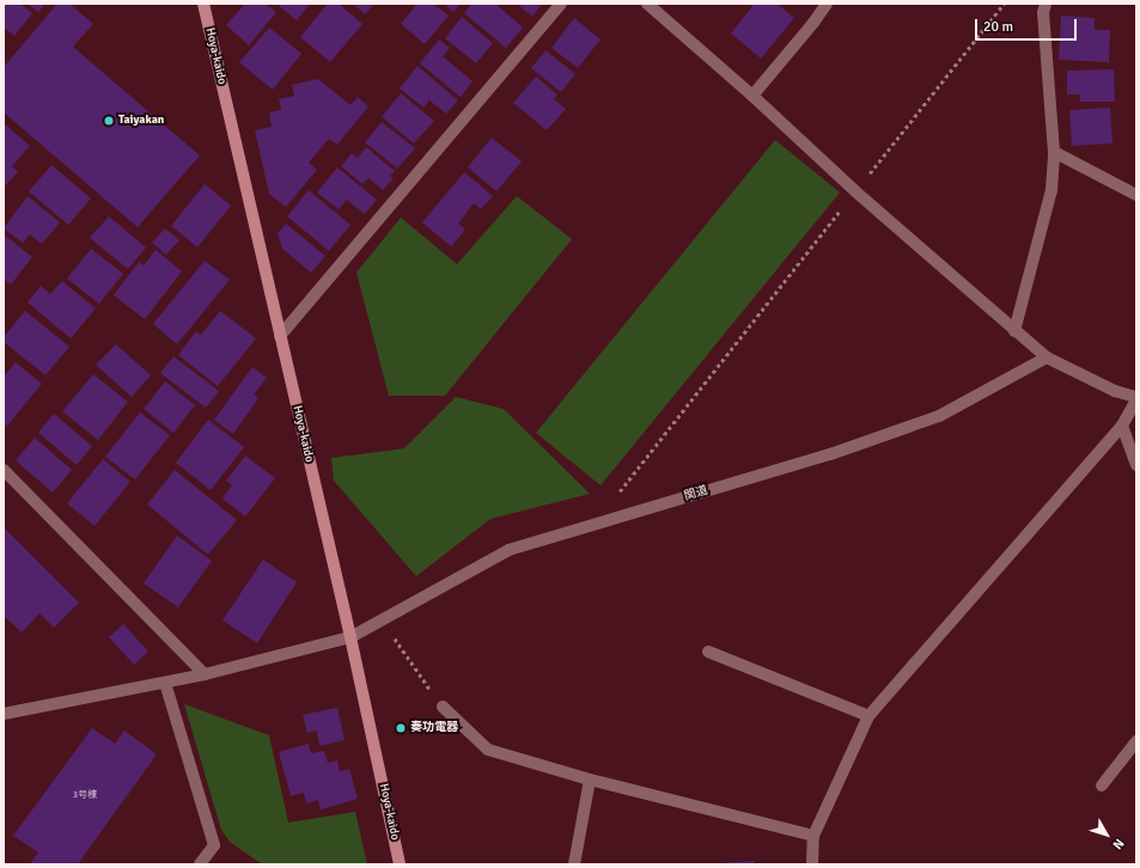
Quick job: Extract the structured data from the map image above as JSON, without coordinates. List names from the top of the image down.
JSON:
{
  "streets": {
    "main road": ["Hoya-kaido"],
    "street": ["関道"]
  },
  "crossings": [
    ["Hoya-kaido", "関道"]
  ],
  "places": ["Taiyakan", "奏功電器"],
  "house_numbers": ["3号棟"],
  "scale_bar": "20 m",
  "north": "bottom right"
}
